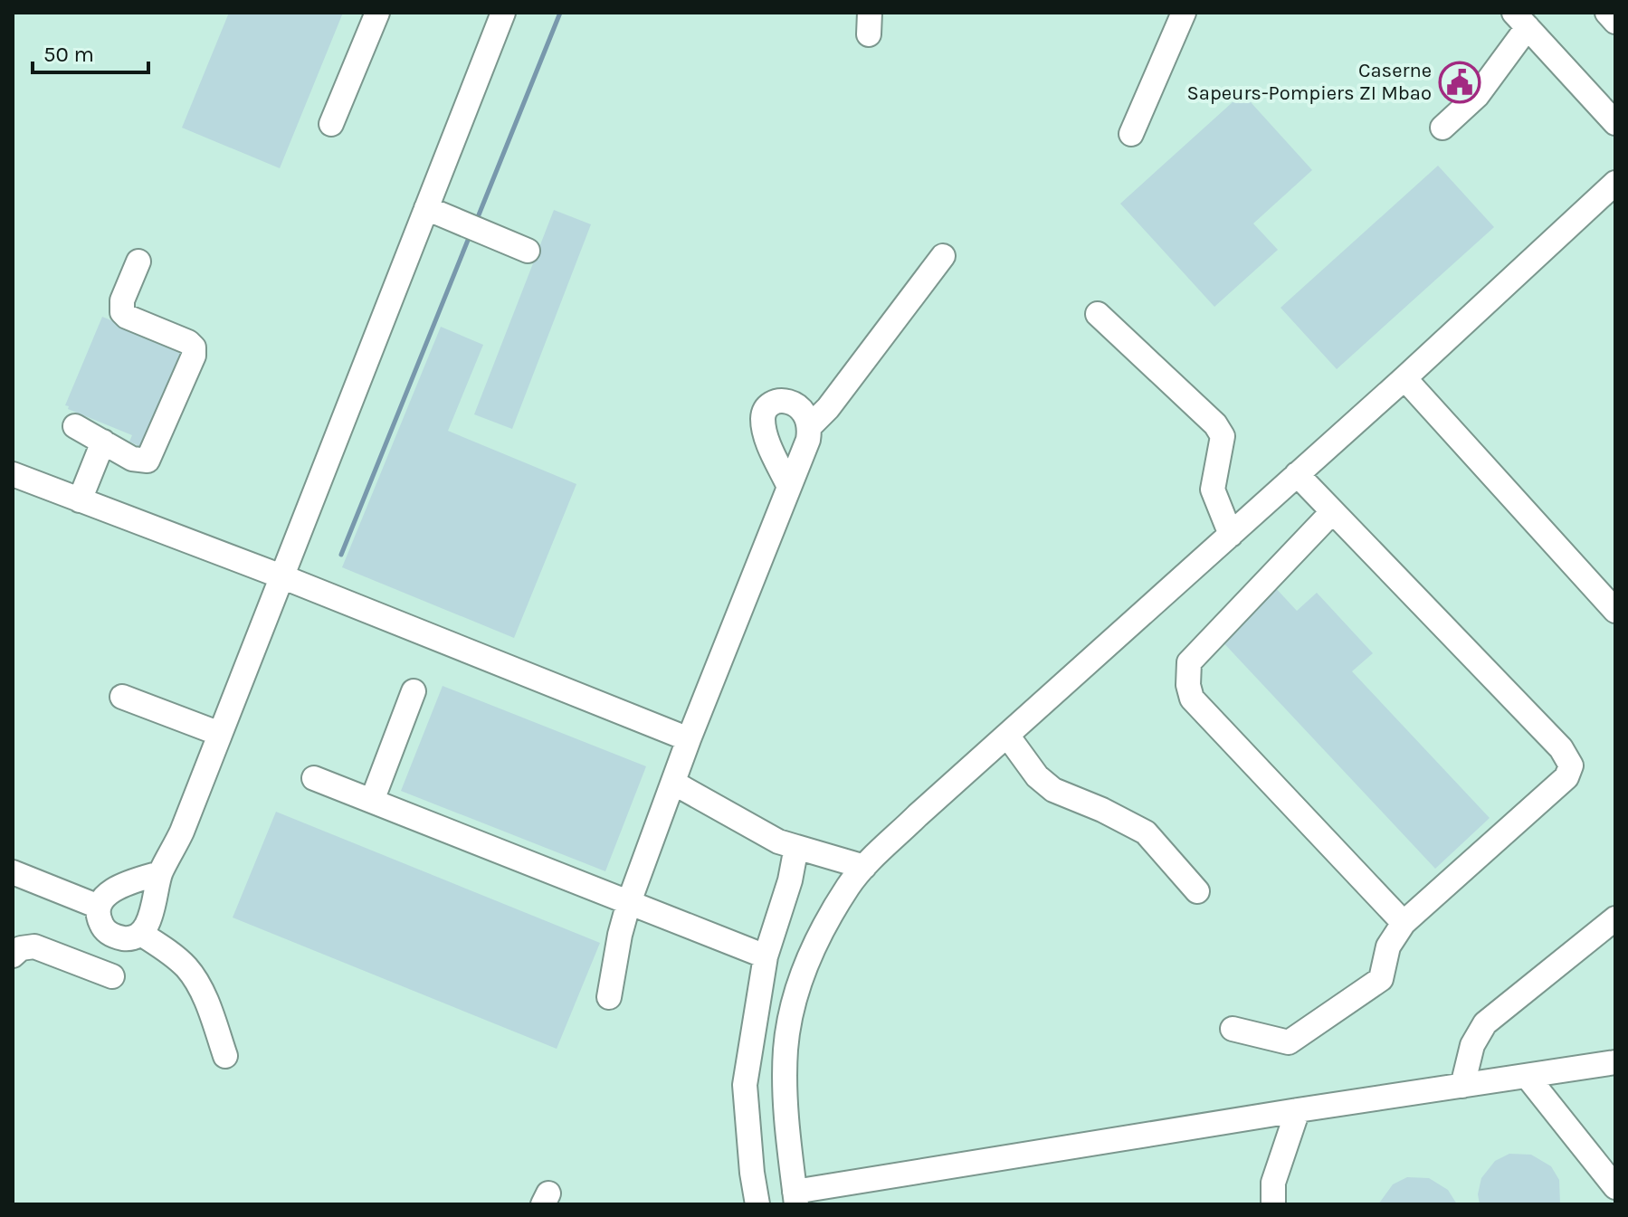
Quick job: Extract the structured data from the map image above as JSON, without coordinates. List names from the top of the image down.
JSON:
{
  "places": {
    "public building": ["Caserne Sapeurs-Pompiers ZI Mbao"]
  },
  "scale_bar": "50 m"
}
